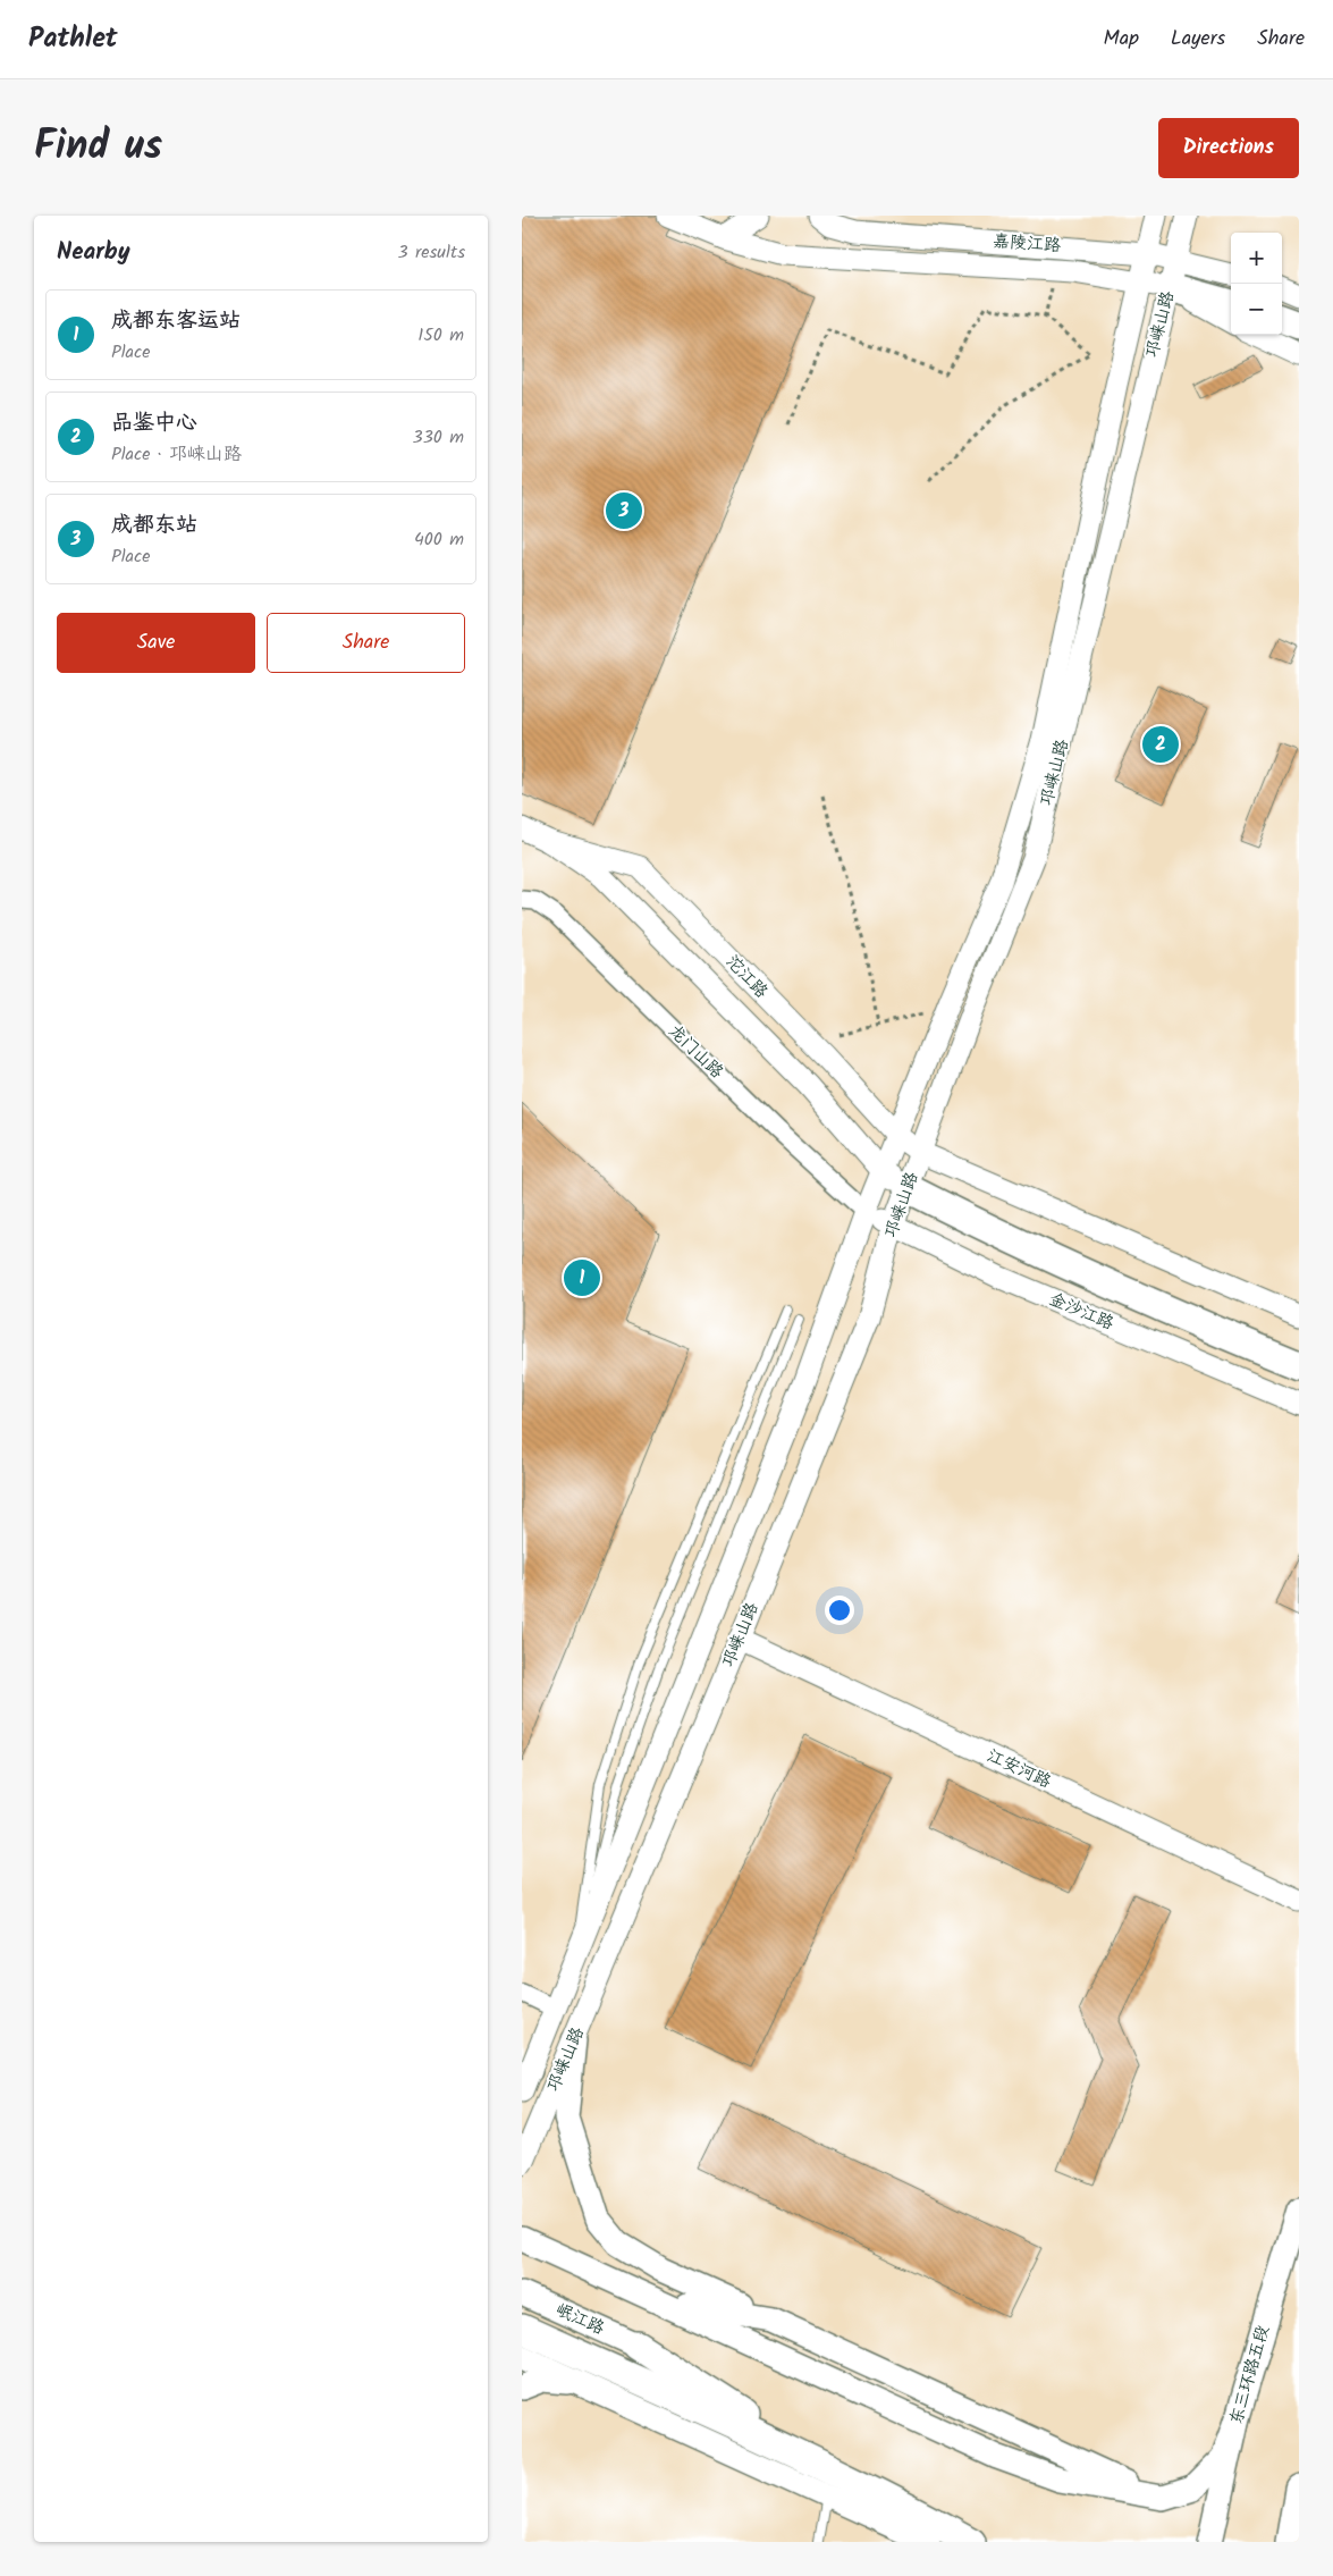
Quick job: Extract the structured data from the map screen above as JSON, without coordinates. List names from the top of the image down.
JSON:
{
  "streets": {
    "main road": ["岷江路", "东三环路五段"],
    "street": [
      "嘉陵江路",
      "邛崃山路",
      "沱江路",
      "龙门山路",
      "金沙江路",
      "江安河路"
    ]
  },
  "crossings": [
    ["嘉陵江路", "邛崃山路"],
    ["邛崃山路", "沱江路"],
    ["邛崃山路", "龙门山路"],
    ["邛崃山路", "金沙江路"],
    ["邛崃山路", "江安河路"],
    ["龙门山路", "金沙江路"]
  ],
  "page": {
    "header": "Pathlet",
    "nav": ["Map", "Layers", "Share"],
    "title": "Find us",
    "buttons": [
      "Directions",
      ["Save", "Share"]
    ],
    "heading": ["Nearby", "3 results"],
    "map_buttons": ["+", "−"],
    "list": [
      {
        "mark": "1",
        "name": "成都东客运站",
        "note": "Place",
        "value": "150 m"
      },
      {
        "mark": "2",
        "name": "品鉴中心",
        "note": "Place · 邛崃山路",
        "value": "330 m"
      },
      {
        "mark": "3",
        "name": "成都东站",
        "note": "Place",
        "value": "400 m"
      }
    ],
    "pins": ["3", "2", "1"]
  }
}
